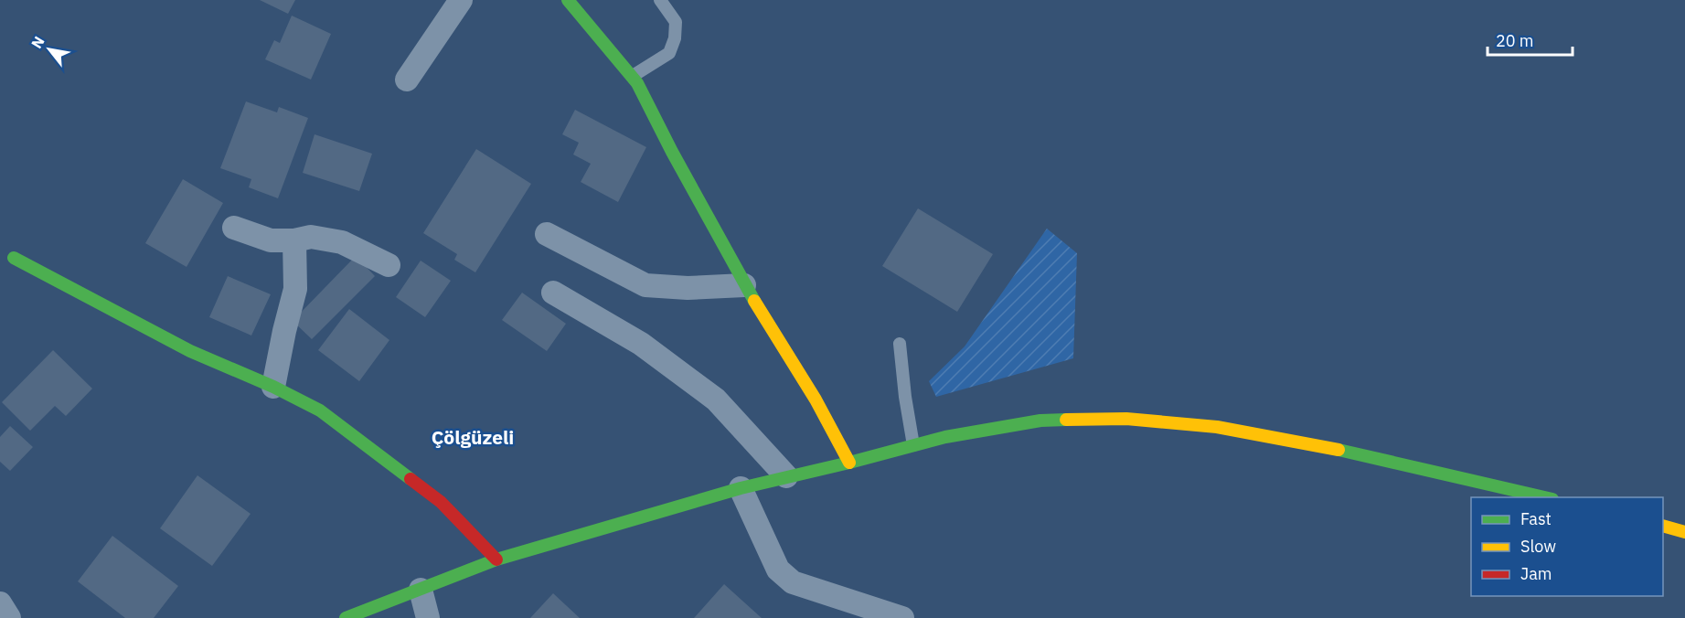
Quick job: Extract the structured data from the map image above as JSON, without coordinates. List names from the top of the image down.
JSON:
{
  "districts": ["Çölgüzeli"],
  "legend": ["Fast", "Slow", "Jam"],
  "scale_bar": "20 m",
  "north": "top left"
}
